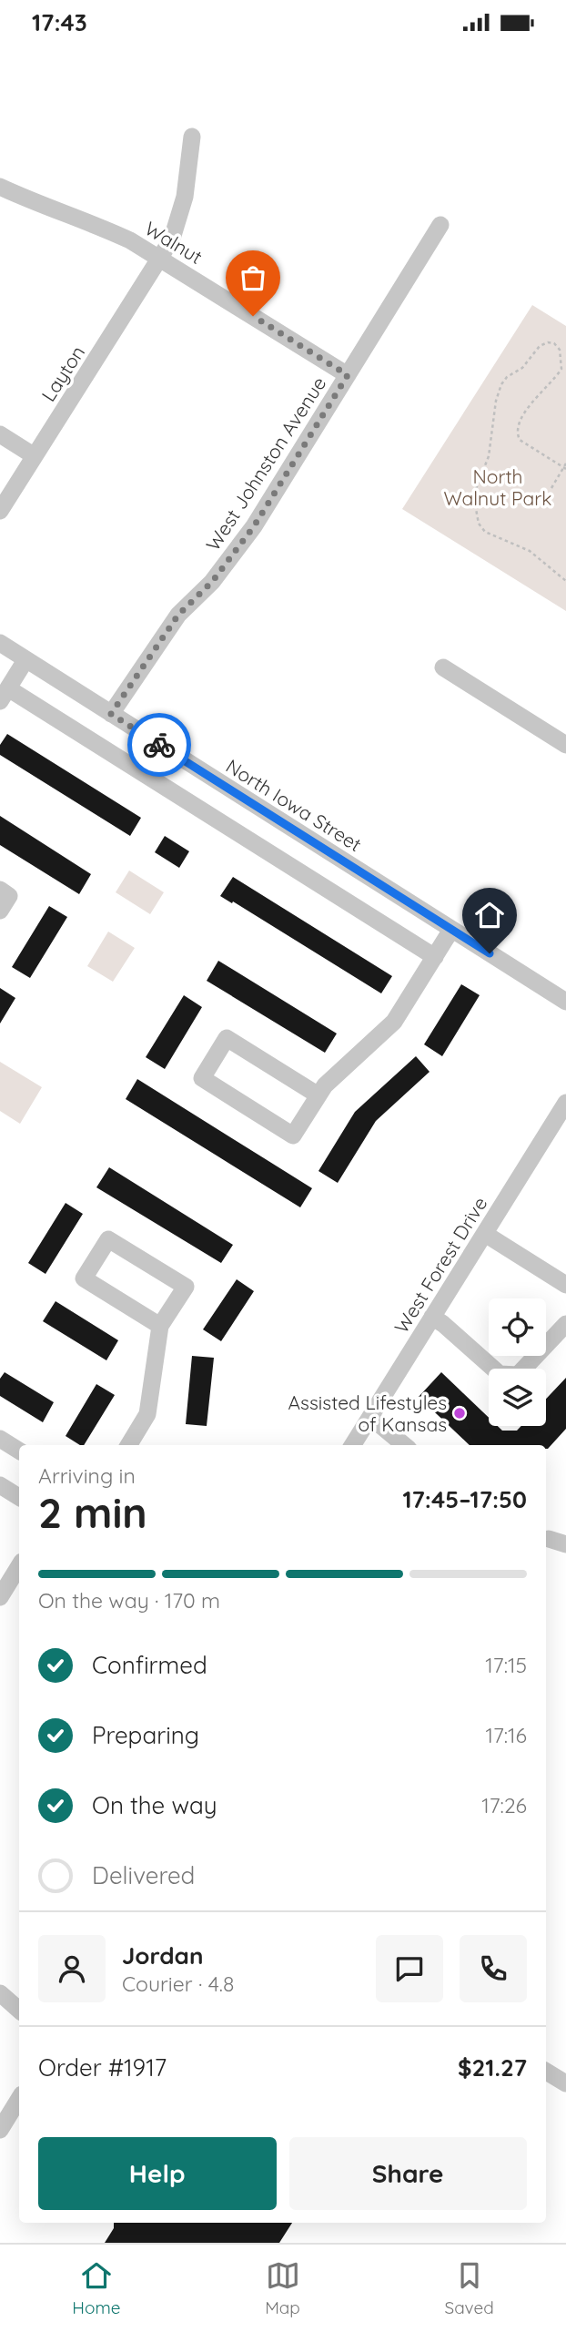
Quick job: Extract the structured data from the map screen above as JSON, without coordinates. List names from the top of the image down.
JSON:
{
  "streets": {
    "street": [
      "Walnut",
      "Layton",
      "West Johnston Avenue",
      "North Iowa Street",
      "West Forest Drive"
    ]
  },
  "crossings": [
    ["Walnut", "Layton"],
    ["Walnut", "West Johnston Avenue"],
    ["West Johnston Avenue", "North Iowa Street"]
  ],
  "parks": ["North Walnut Park"],
  "places": ["Assisted Lifestyles of Kansas"],
  "page": {
    "status": "17:43",
    "heading": ["2 min", "Arriving in", "17:45–17:50"],
    "panel": [
      "Jordan",
      "Courier · 4.8",
      "Order #1917",
      "$21.27"
    ],
    "bar": "On the way · 170 m",
    "list": [
      ["Confirmed", "17:15"],
      ["Preparing", "17:16"],
      ["On the way", "17:26"],
      "Delivered"
    ],
    "buttons": ["Help", "Share"],
    "tabs": ["Home", "Map", "Saved"]
  }
}
